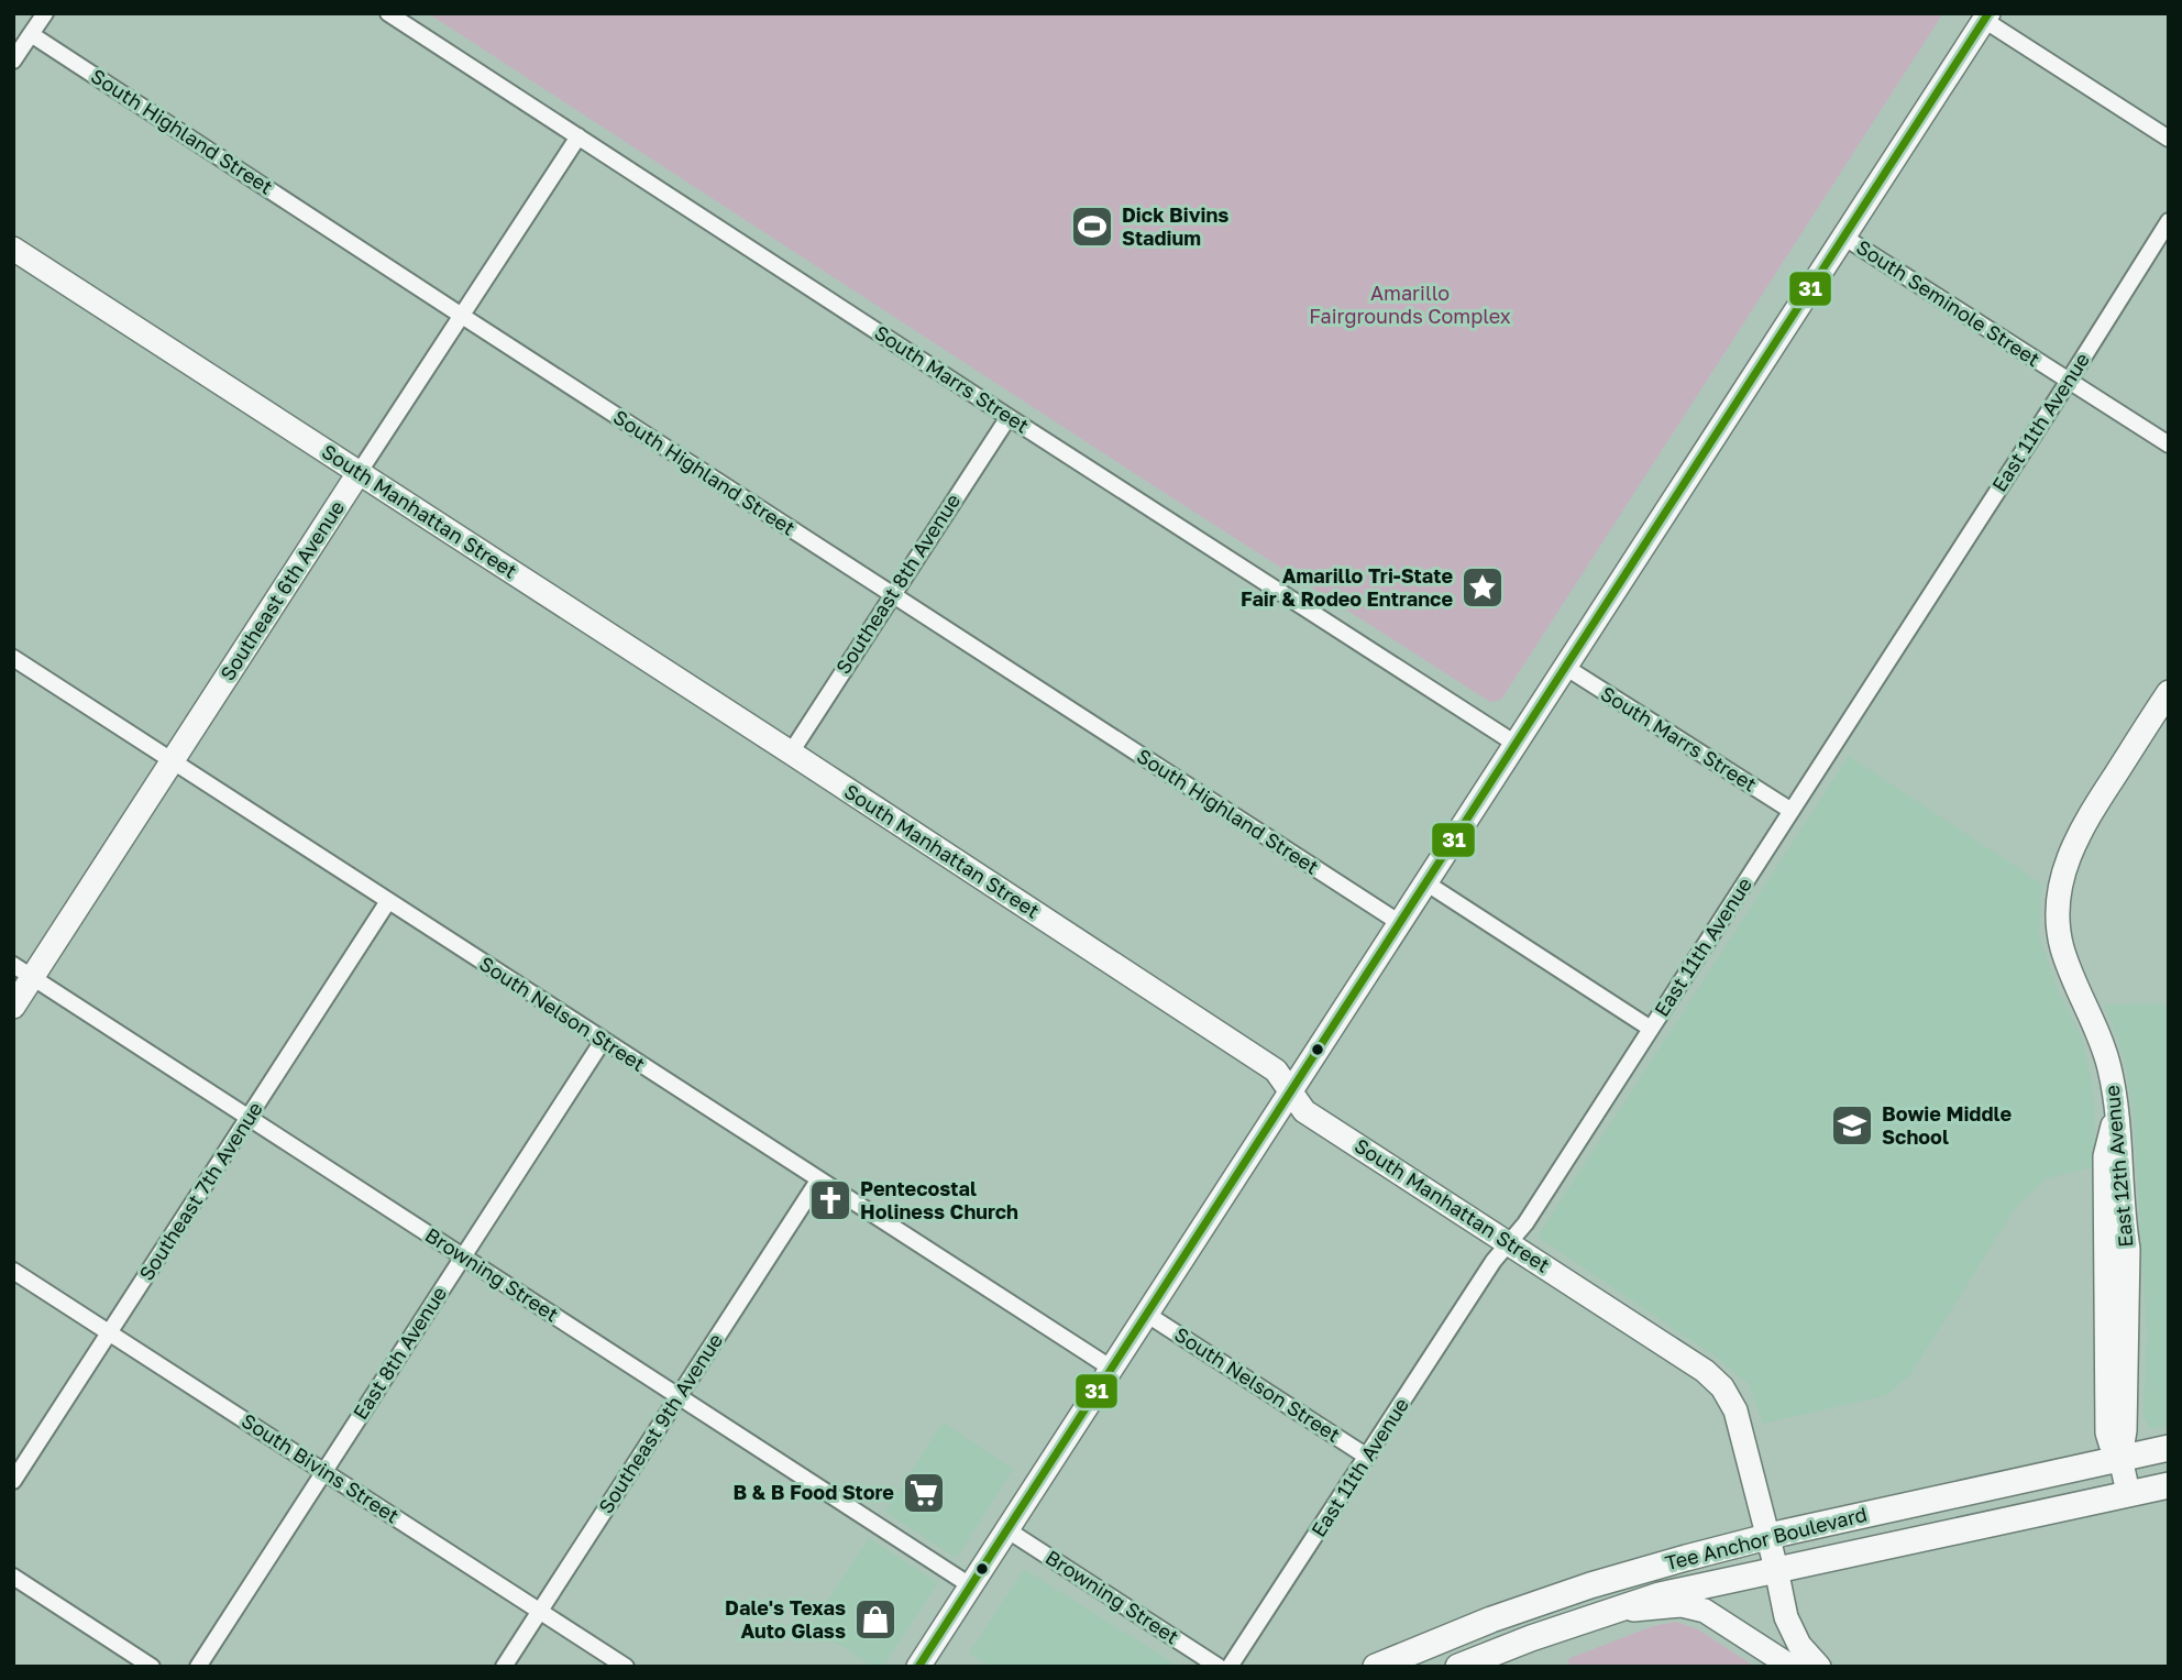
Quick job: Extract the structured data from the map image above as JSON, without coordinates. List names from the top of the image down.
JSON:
{
  "streets": {
    "main road": ["Tee Anchor Boulevard"],
    "street": [
      "South Highland Street",
      "South Seminole Street",
      "South Marrs Street",
      "East 11th Avenue",
      "South Manhattan Street",
      "Southeast 8th Avenue",
      "Southeast 6th Avenue",
      "South Nelson Street",
      "East 12th Avenue",
      "Southeast 7th Avenue",
      "Browning Street",
      "East 8th Avenue",
      "Southeast 9th Avenue",
      "South Bivins Street"
    ]
  },
  "crossings": [
    ["South Highland Street", "Southeast 8th Avenue"],
    ["South Highland Street", "Southeast 6th Avenue"],
    ["South Seminole Street", "East 11th Avenue"],
    ["South Marrs Street", "East 11th Avenue"],
    ["South Marrs Street", "Southeast 8th Avenue"],
    ["South Marrs Street", "Southeast 6th Avenue"],
    ["East 11th Avenue", "South Manhattan Street"],
    ["East 11th Avenue", "South Nelson Street"],
    ["South Manhattan Street", "Southeast 8th Avenue"],
    ["South Manhattan Street", "Southeast 6th Avenue"],
    ["South Manhattan Street", "Tee Anchor Boulevard"],
    ["Southeast 6th Avenue", "South Nelson Street"],
    ["Southeast 6th Avenue", "Browning Street"],
    ["South Nelson Street", "Southeast 7th Avenue"],
    ["South Nelson Street", "East 8th Avenue"],
    ["South Nelson Street", "Southeast 9th Avenue"],
    ["East 12th Avenue", "Tee Anchor Boulevard"],
    ["Southeast 7th Avenue", "Browning Street"],
    ["Southeast 7th Avenue", "South Bivins Street"],
    ["Browning Street", "East 8th Avenue"],
    ["Browning Street", "Southeast 9th Avenue"],
    ["East 8th Avenue", "South Bivins Street"],
    ["Southeast 9th Avenue", "South Bivins Street"]
  ],
  "parks": ["Amarillo Fairgrounds Complex"],
  "places": {
    "sports": ["Dick Bivins Stadium"],
    "place": ["Amarillo Tri-State Fair & Rodeo Entrance"],
    "school or university": ["Bowie Middle School"],
    "church": ["Pentecostal Holiness Church"],
    "supermarket": ["B & B Food Store"],
    "shop": ["Dale's Texas Auto Glass"]
  },
  "lines": ["transit line 31"]
}
